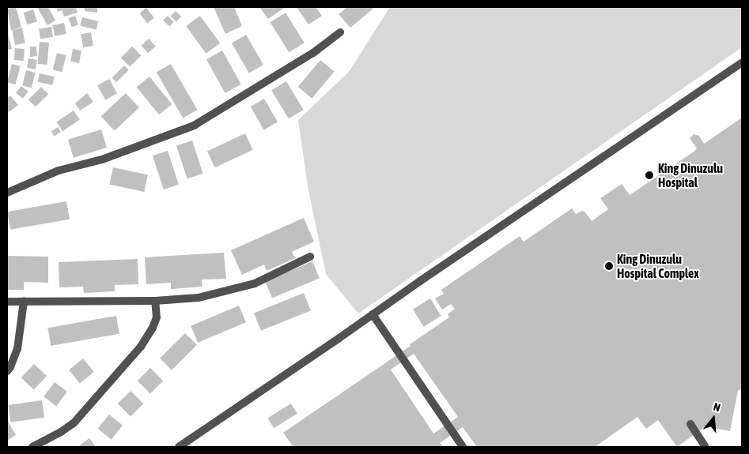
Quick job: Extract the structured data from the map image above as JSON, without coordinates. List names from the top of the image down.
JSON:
{
  "places": ["King Dinuzulu Hospital", "King Dinuzulu Hospital Complex"],
  "north": "top"
}
